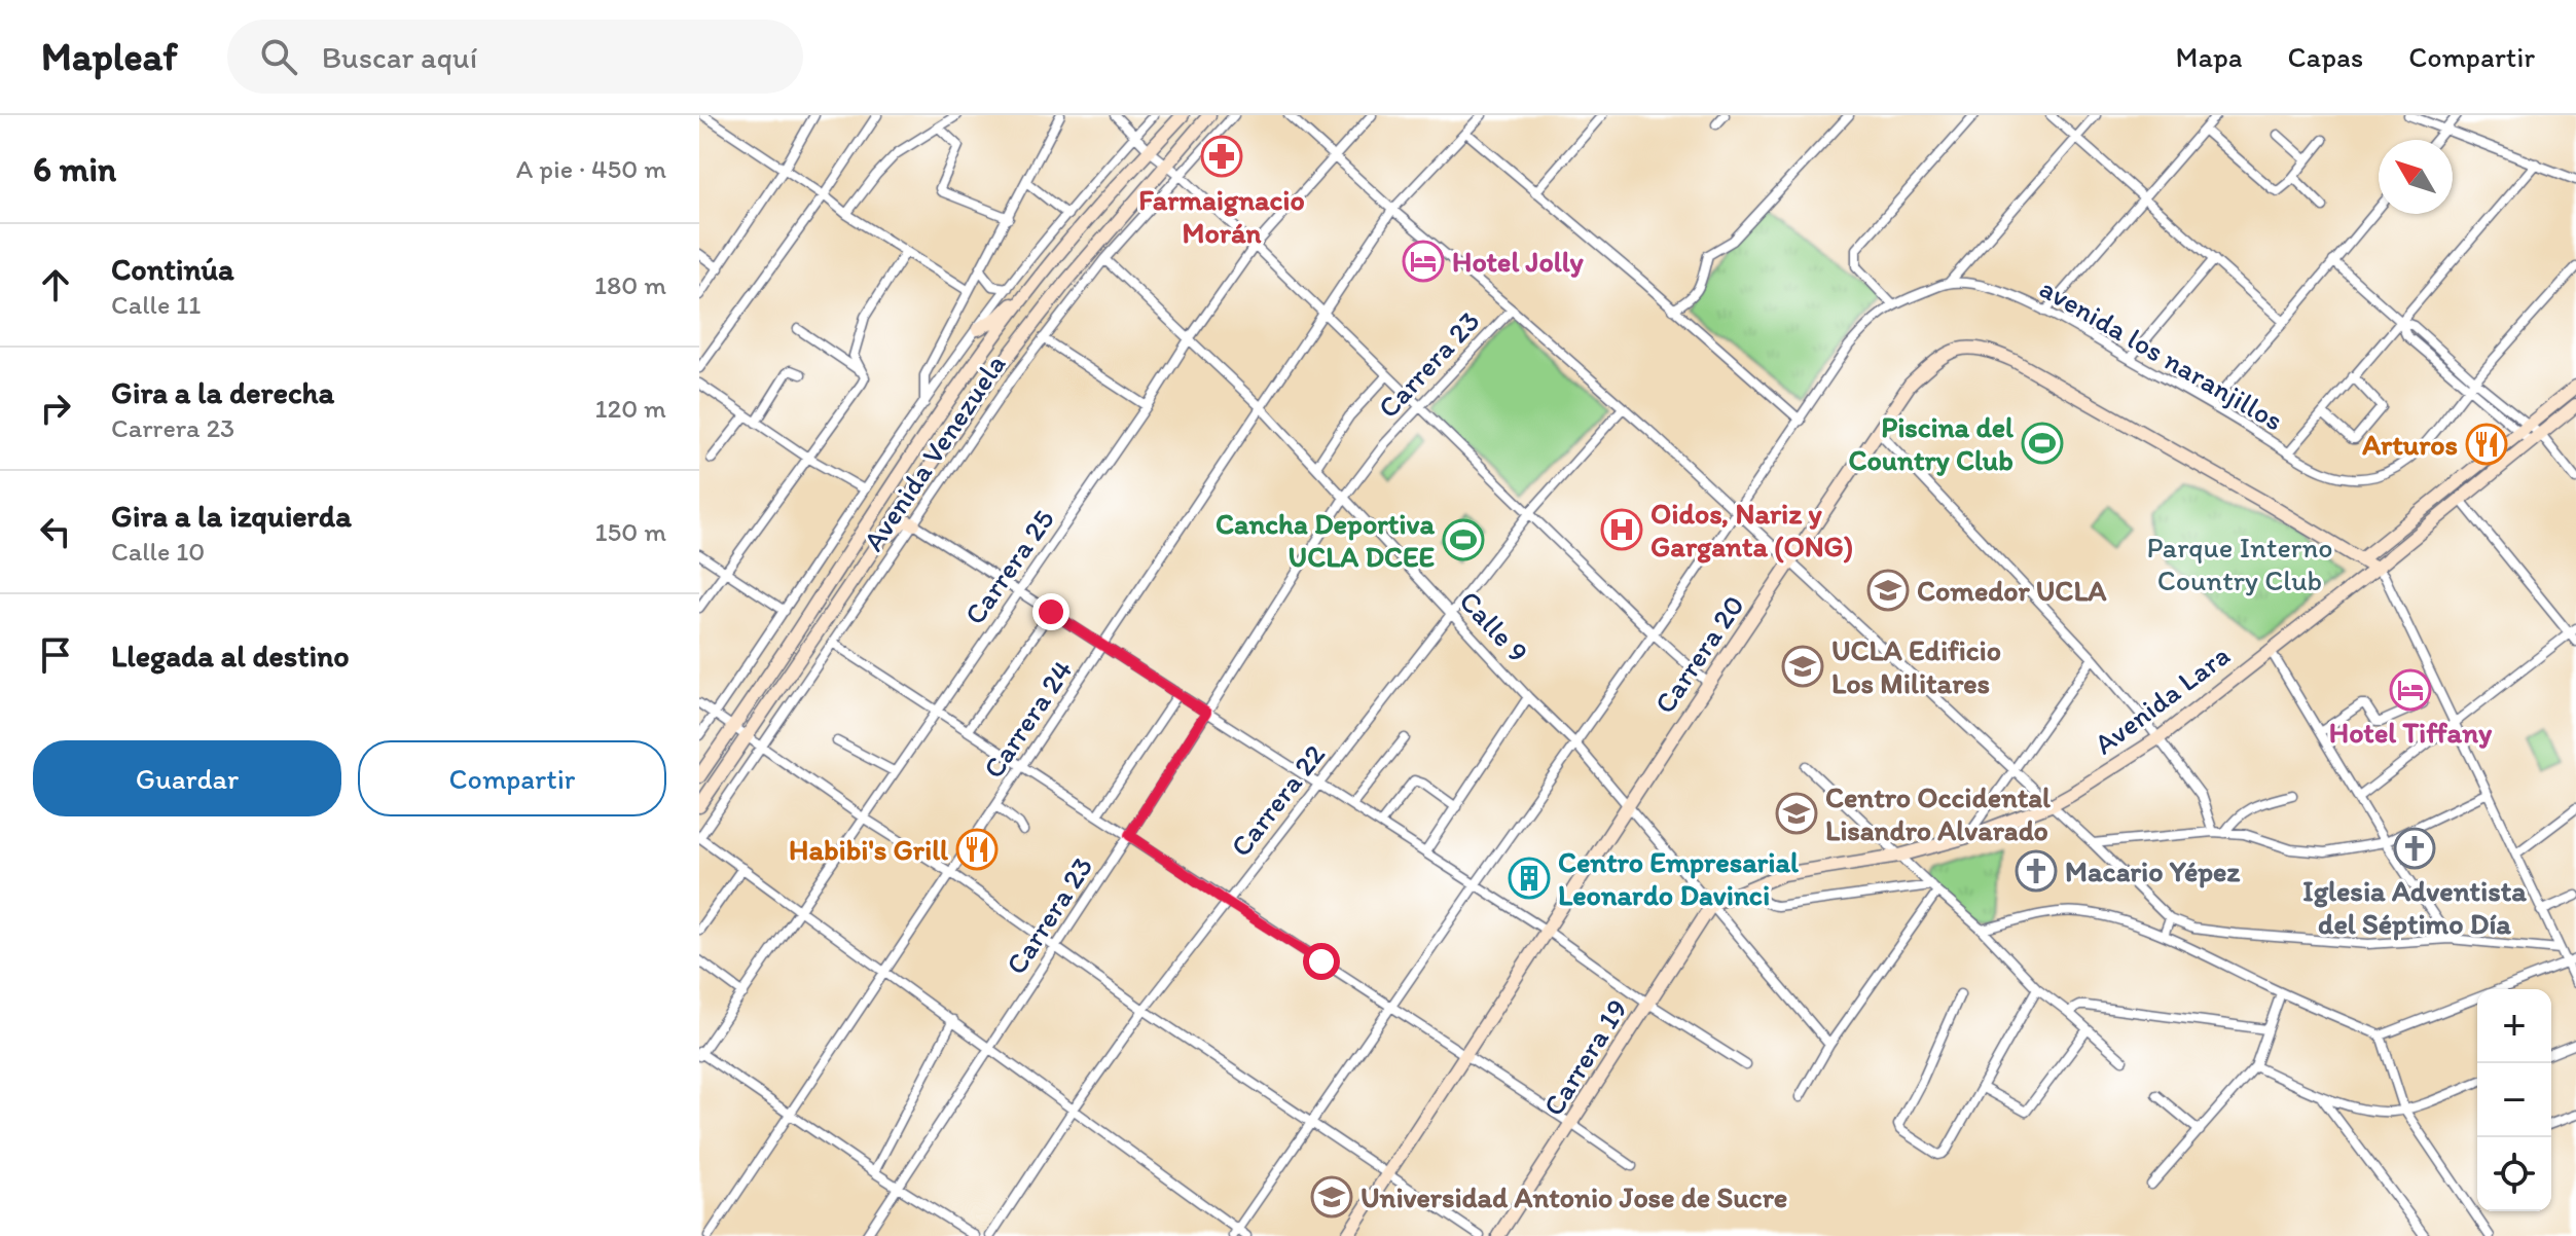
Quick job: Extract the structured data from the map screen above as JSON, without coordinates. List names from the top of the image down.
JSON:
{
  "streets": {
    "street": [
      "avenida los naranjillos",
      "Carrera 23",
      "Avenida Venezuela",
      "Carrera 25",
      "Calle 9",
      "Carrera 20",
      "Avenida Lara",
      "Carrera 24",
      "Carrera 22",
      "Carrera 19"
    ]
  },
  "crossings": [
    ["avenida los naranjillos", "Calle 9"],
    ["Carrera 23", "Calle 9"],
    ["Avenida Venezuela", "Calle 9"],
    ["Carrera 25", "Calle 9"],
    ["Calle 9", "Carrera 20"],
    ["Calle 9", "Avenida Lara"],
    ["Calle 9", "Carrera 24"],
    ["Calle 9", "Carrera 22"],
    ["Calle 9", "Carrera 19"],
    ["Carrera 20", "Avenida Lara"],
    ["Avenida Lara", "Carrera 19"]
  ],
  "parks": ["Parque Interno Country Club"],
  "places": {
    "pharmacy": ["Farmaignacio Morán"],
    "hotel": ["Hotel Jolly", "Hotel Tiffany"],
    "sports": ["Piscina del Country Club", "Cancha Deportiva UCLA DCEE"],
    "restaurant": ["Arturos", "Habibi's Grill"],
    "hospital": ["Oidos, Nariz y Garganta (ONG)"],
    "school or university": [
      "Comedor UCLA",
      "UCLA Edificio Los Militares",
      "Centro Occidental Lisandro Alvarado",
      "Universidad Antonio Jose de Sucre"
    ],
    "church": ["Iglesia Adventista del Séptimo Día", "Macario Yépez"],
    "building": ["Centro Empresarial Leonardo Davinci"]
  },
  "north": "top left",
  "page": {
    "header": "Mapleaf",
    "search": "Buscar aquí",
    "nav": ["Mapa", "Capas", "Compartir"],
    "heading": ["6 min", "A pie · 450 m"],
    "list": [
      ["Continúa", "Calle 11", "180 m"],
      ["Gira a la derecha", "Carrera 23", "120 m"],
      ["Gira a la izquierda", "Calle 10", "150 m"],
      "Llegada al destino"
    ],
    "buttons": ["Guardar", "Compartir"],
    "map_buttons": ["+", "−"]
  }
}
